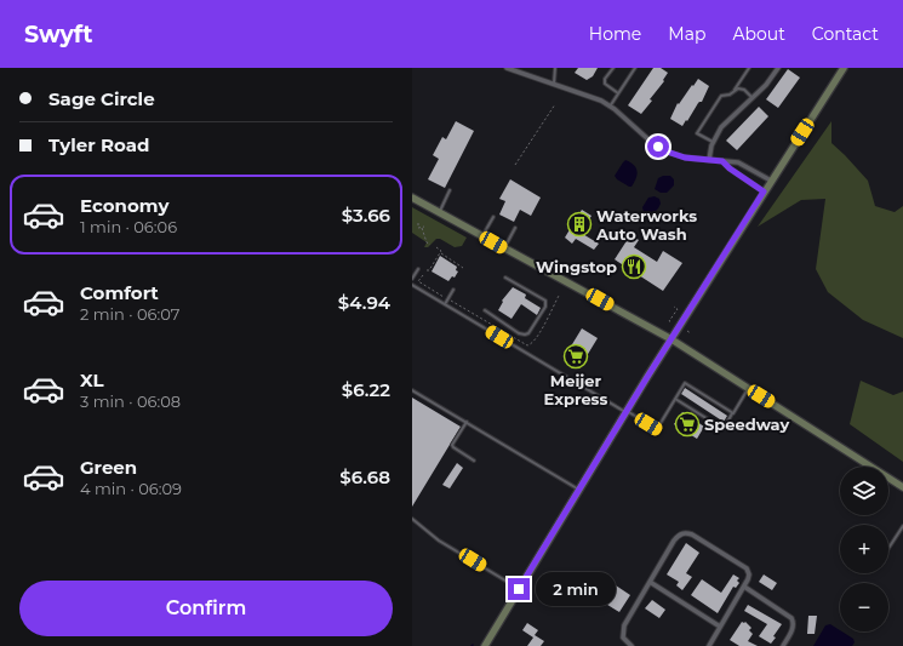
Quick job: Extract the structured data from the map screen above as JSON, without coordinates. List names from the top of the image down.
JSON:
{
  "places": {
    "building": ["Waterworks Auto Wash"],
    "restaurant": ["Wingstop"],
    "supermarket": ["Meijer Express", "Speedway"]
  },
  "page": {
    "header": "Swyft",
    "nav": [
      "Home",
      "Map",
      "About",
      "Contact"
    ],
    "banner": ["Sage Circle", "Tyler Road"],
    "list": [
      {
        "name": "Economy",
        "note": "1 min · 06:06",
        "value": "$3.66"
      },
      {
        "name": "Comfort",
        "note": "2 min · 06:07",
        "value": "$4.94"
      },
      {
        "name": "XL",
        "note": "3 min · 06:08",
        "value": "$6.22"
      },
      {
        "name": "Green",
        "note": "4 min · 06:09",
        "value": "$6.68"
      }
    ],
    "map_buttons": ["+", "−"],
    "buttons": "Confirm",
    "bubble": "2 min"
  }
}
